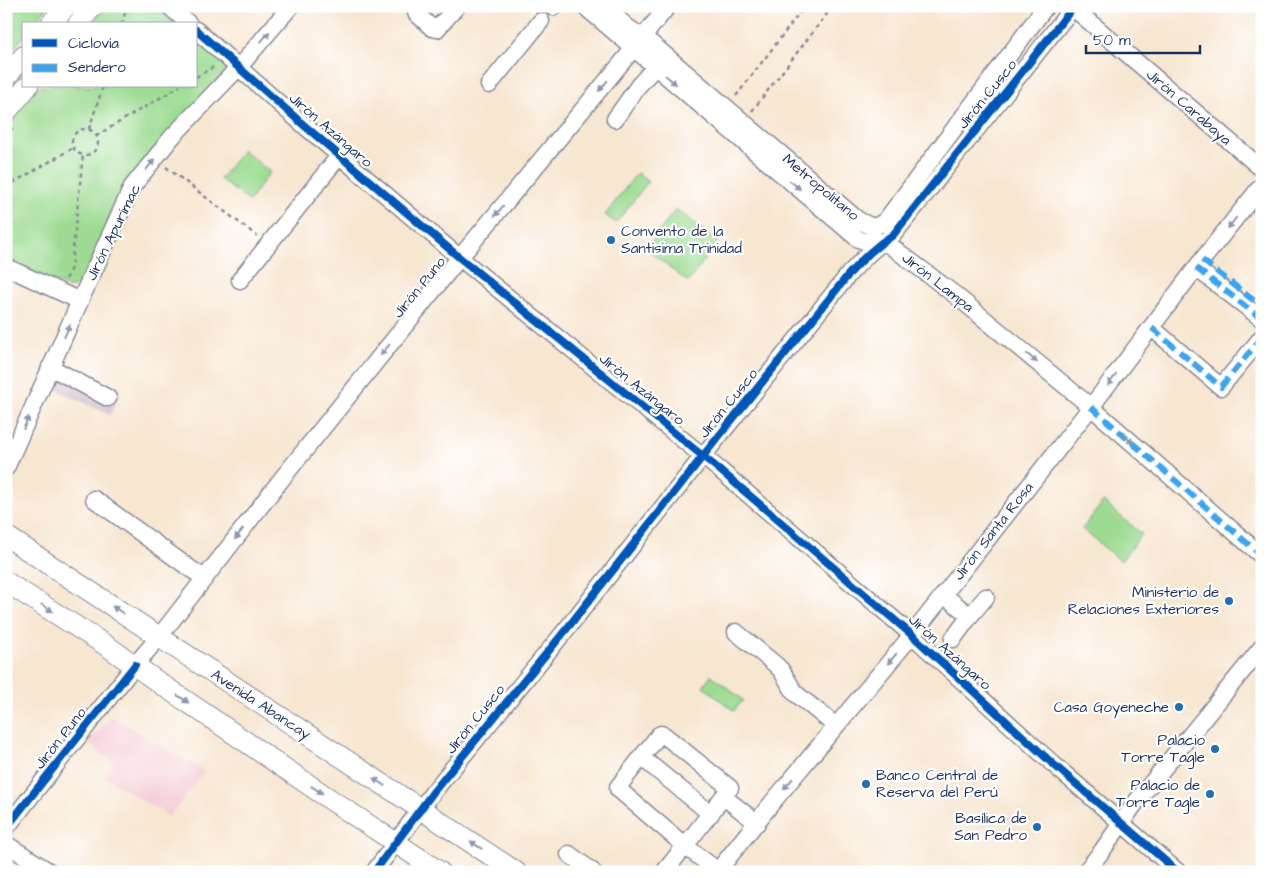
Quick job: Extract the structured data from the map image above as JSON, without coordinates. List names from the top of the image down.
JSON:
{
  "streets": {
    "main road": ["Avenida Abancay"],
    "street": [
      "Jirón Cusco",
      "Jirón Carabaya",
      "Jirón Azángaro",
      "Metropolitano",
      "Jirón Apurímac",
      "Jirón Lampa",
      "Jirón Puno",
      "Jirón Santa Rosa"
    ]
  },
  "crossings": [
    ["Jirón Cusco", "Jirón Carabaya"],
    ["Jirón Cusco", "Jirón Azángaro"],
    ["Jirón Cusco", "Jirón Lampa"],
    ["Jirón Cusco", "Avenida Abancay"],
    ["Jirón Azángaro", "Jirón Apurímac"],
    ["Jirón Azángaro", "Jirón Puno"],
    ["Jirón Azángaro", "Jirón Santa Rosa"],
    ["Metropolitano", "Jirón Puno"],
    ["Jirón Lampa", "Jirón Santa Rosa"],
    ["Jirón Puno", "Avenida Abancay"]
  ],
  "one_way": [
    "Jirón Apurímac",
    "Jirón Lampa",
    "Jirón Puno",
    "Jirón Santa Rosa"
  ],
  "places": [
    "Convento de la Santisima Trinidad",
    "Ministerio de Relaciones Exteriores",
    "Casa Goyeneche",
    "Palacio Torre Tagle",
    "Banco Central de Reserva del Perú",
    "Palacio de Torre Tagle",
    "Basílica de San Pedro"
  ],
  "legend": ["Ciclovía", "Sendero"],
  "scale_bar": "50 m"
}
